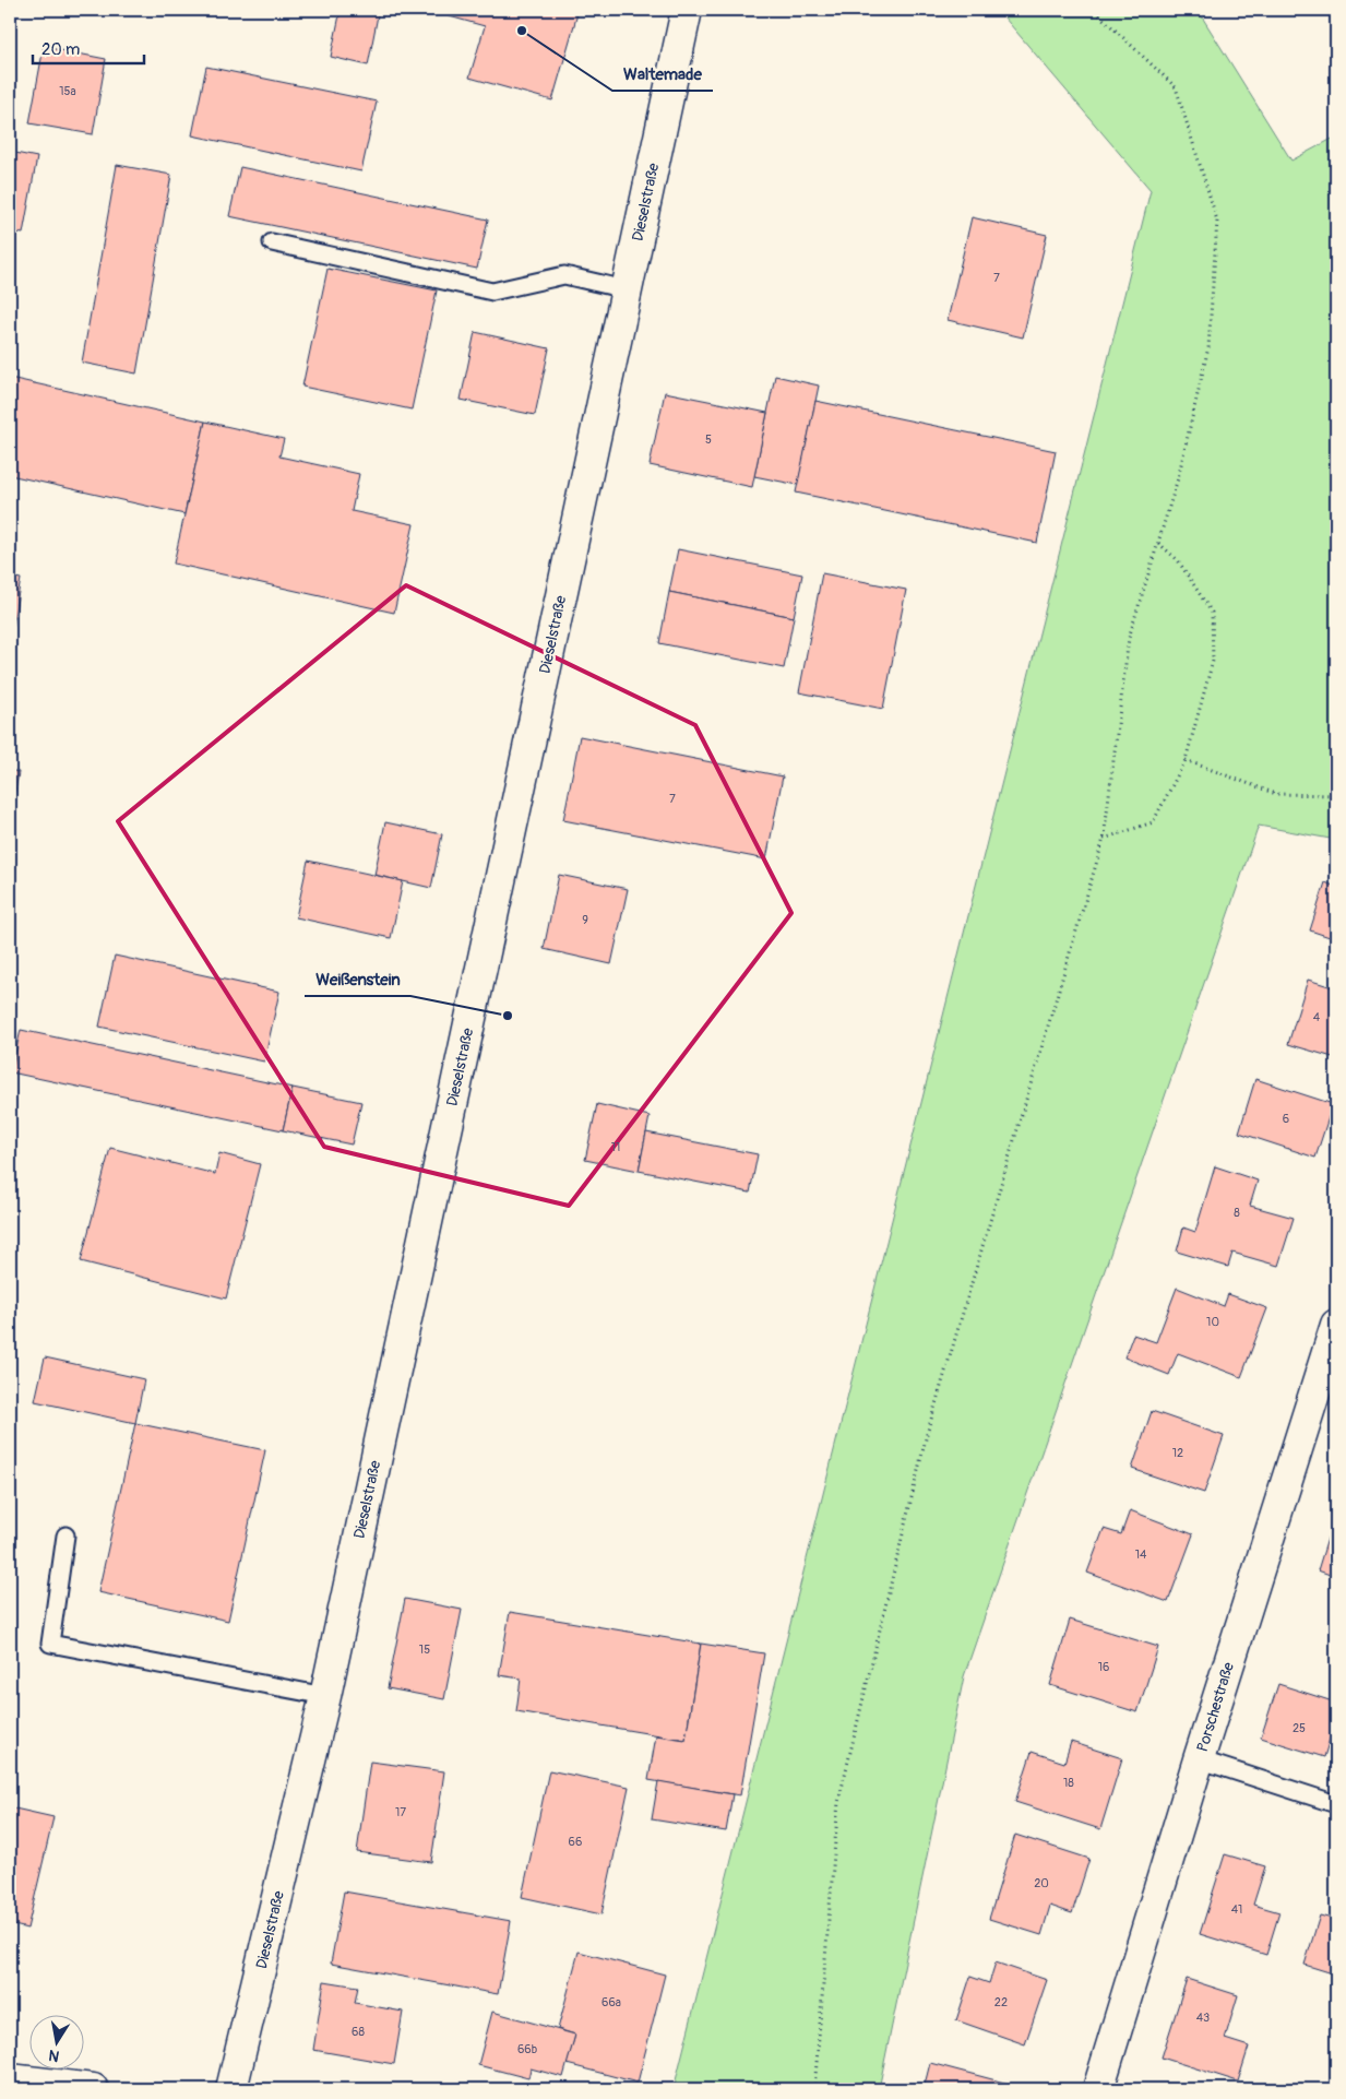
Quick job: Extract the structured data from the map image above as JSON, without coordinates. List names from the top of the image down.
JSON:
{
  "streets": {
    "street": ["Dieselstraße", "Porschestraße"]
  },
  "places": ["Waltemade", "Weißenstein"],
  "house_numbers": [
    "15a",
    "7",
    "5",
    "7",
    "9",
    "4",
    "6",
    "11",
    "8",
    "10",
    "12",
    "14",
    "15",
    "16",
    "25",
    "18",
    "17",
    "66",
    "20",
    "41",
    "66a",
    "22",
    "43",
    "68",
    "66b"
  ],
  "scale_bar": "20 m",
  "north": "bottom"
}
